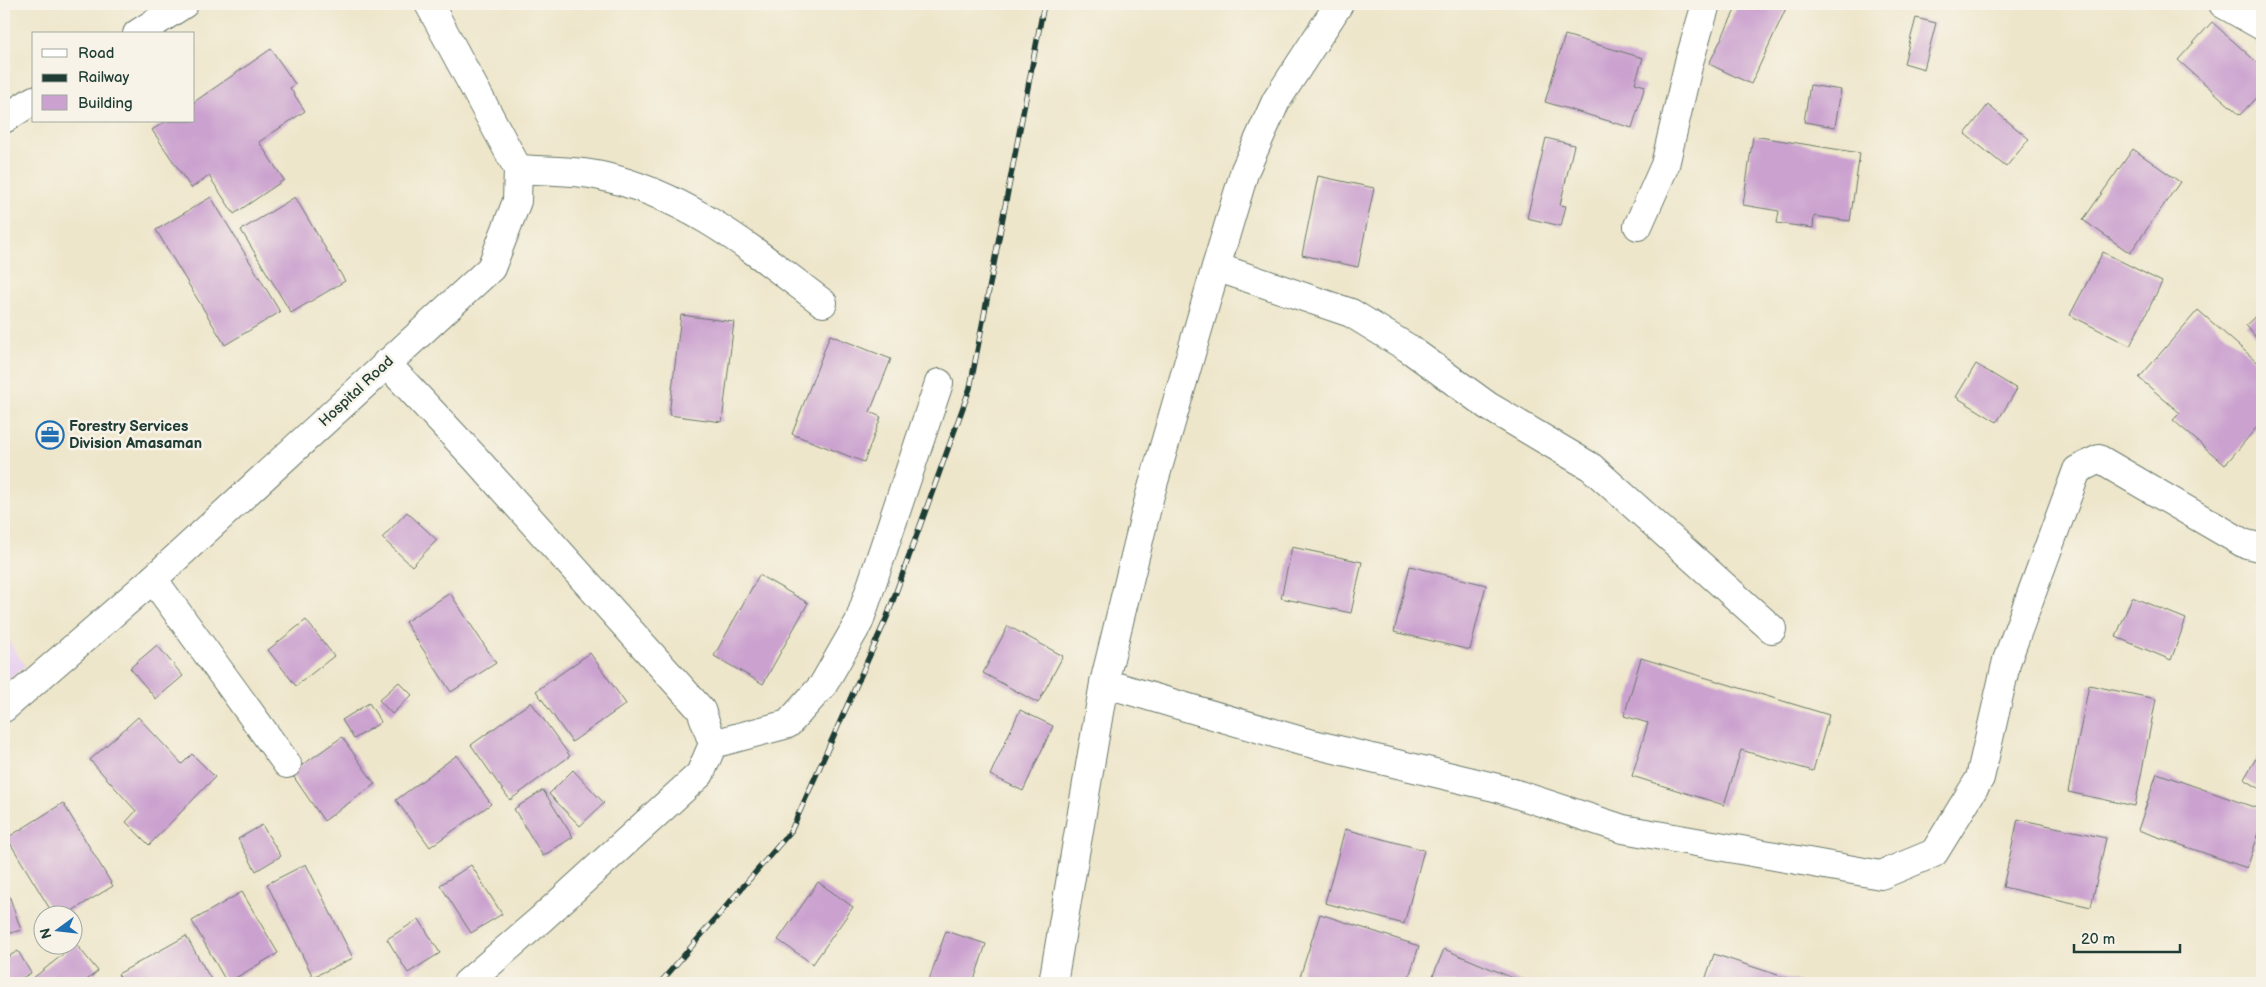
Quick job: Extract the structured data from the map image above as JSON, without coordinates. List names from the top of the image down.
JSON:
{
  "streets": {
    "street": ["Hospital Road"]
  },
  "places": {
    "office": ["Forestry Services Division Amasaman"]
  },
  "legend": ["Road", "Railway", "Building"],
  "scale_bar": "20 m",
  "north": "left"
}
